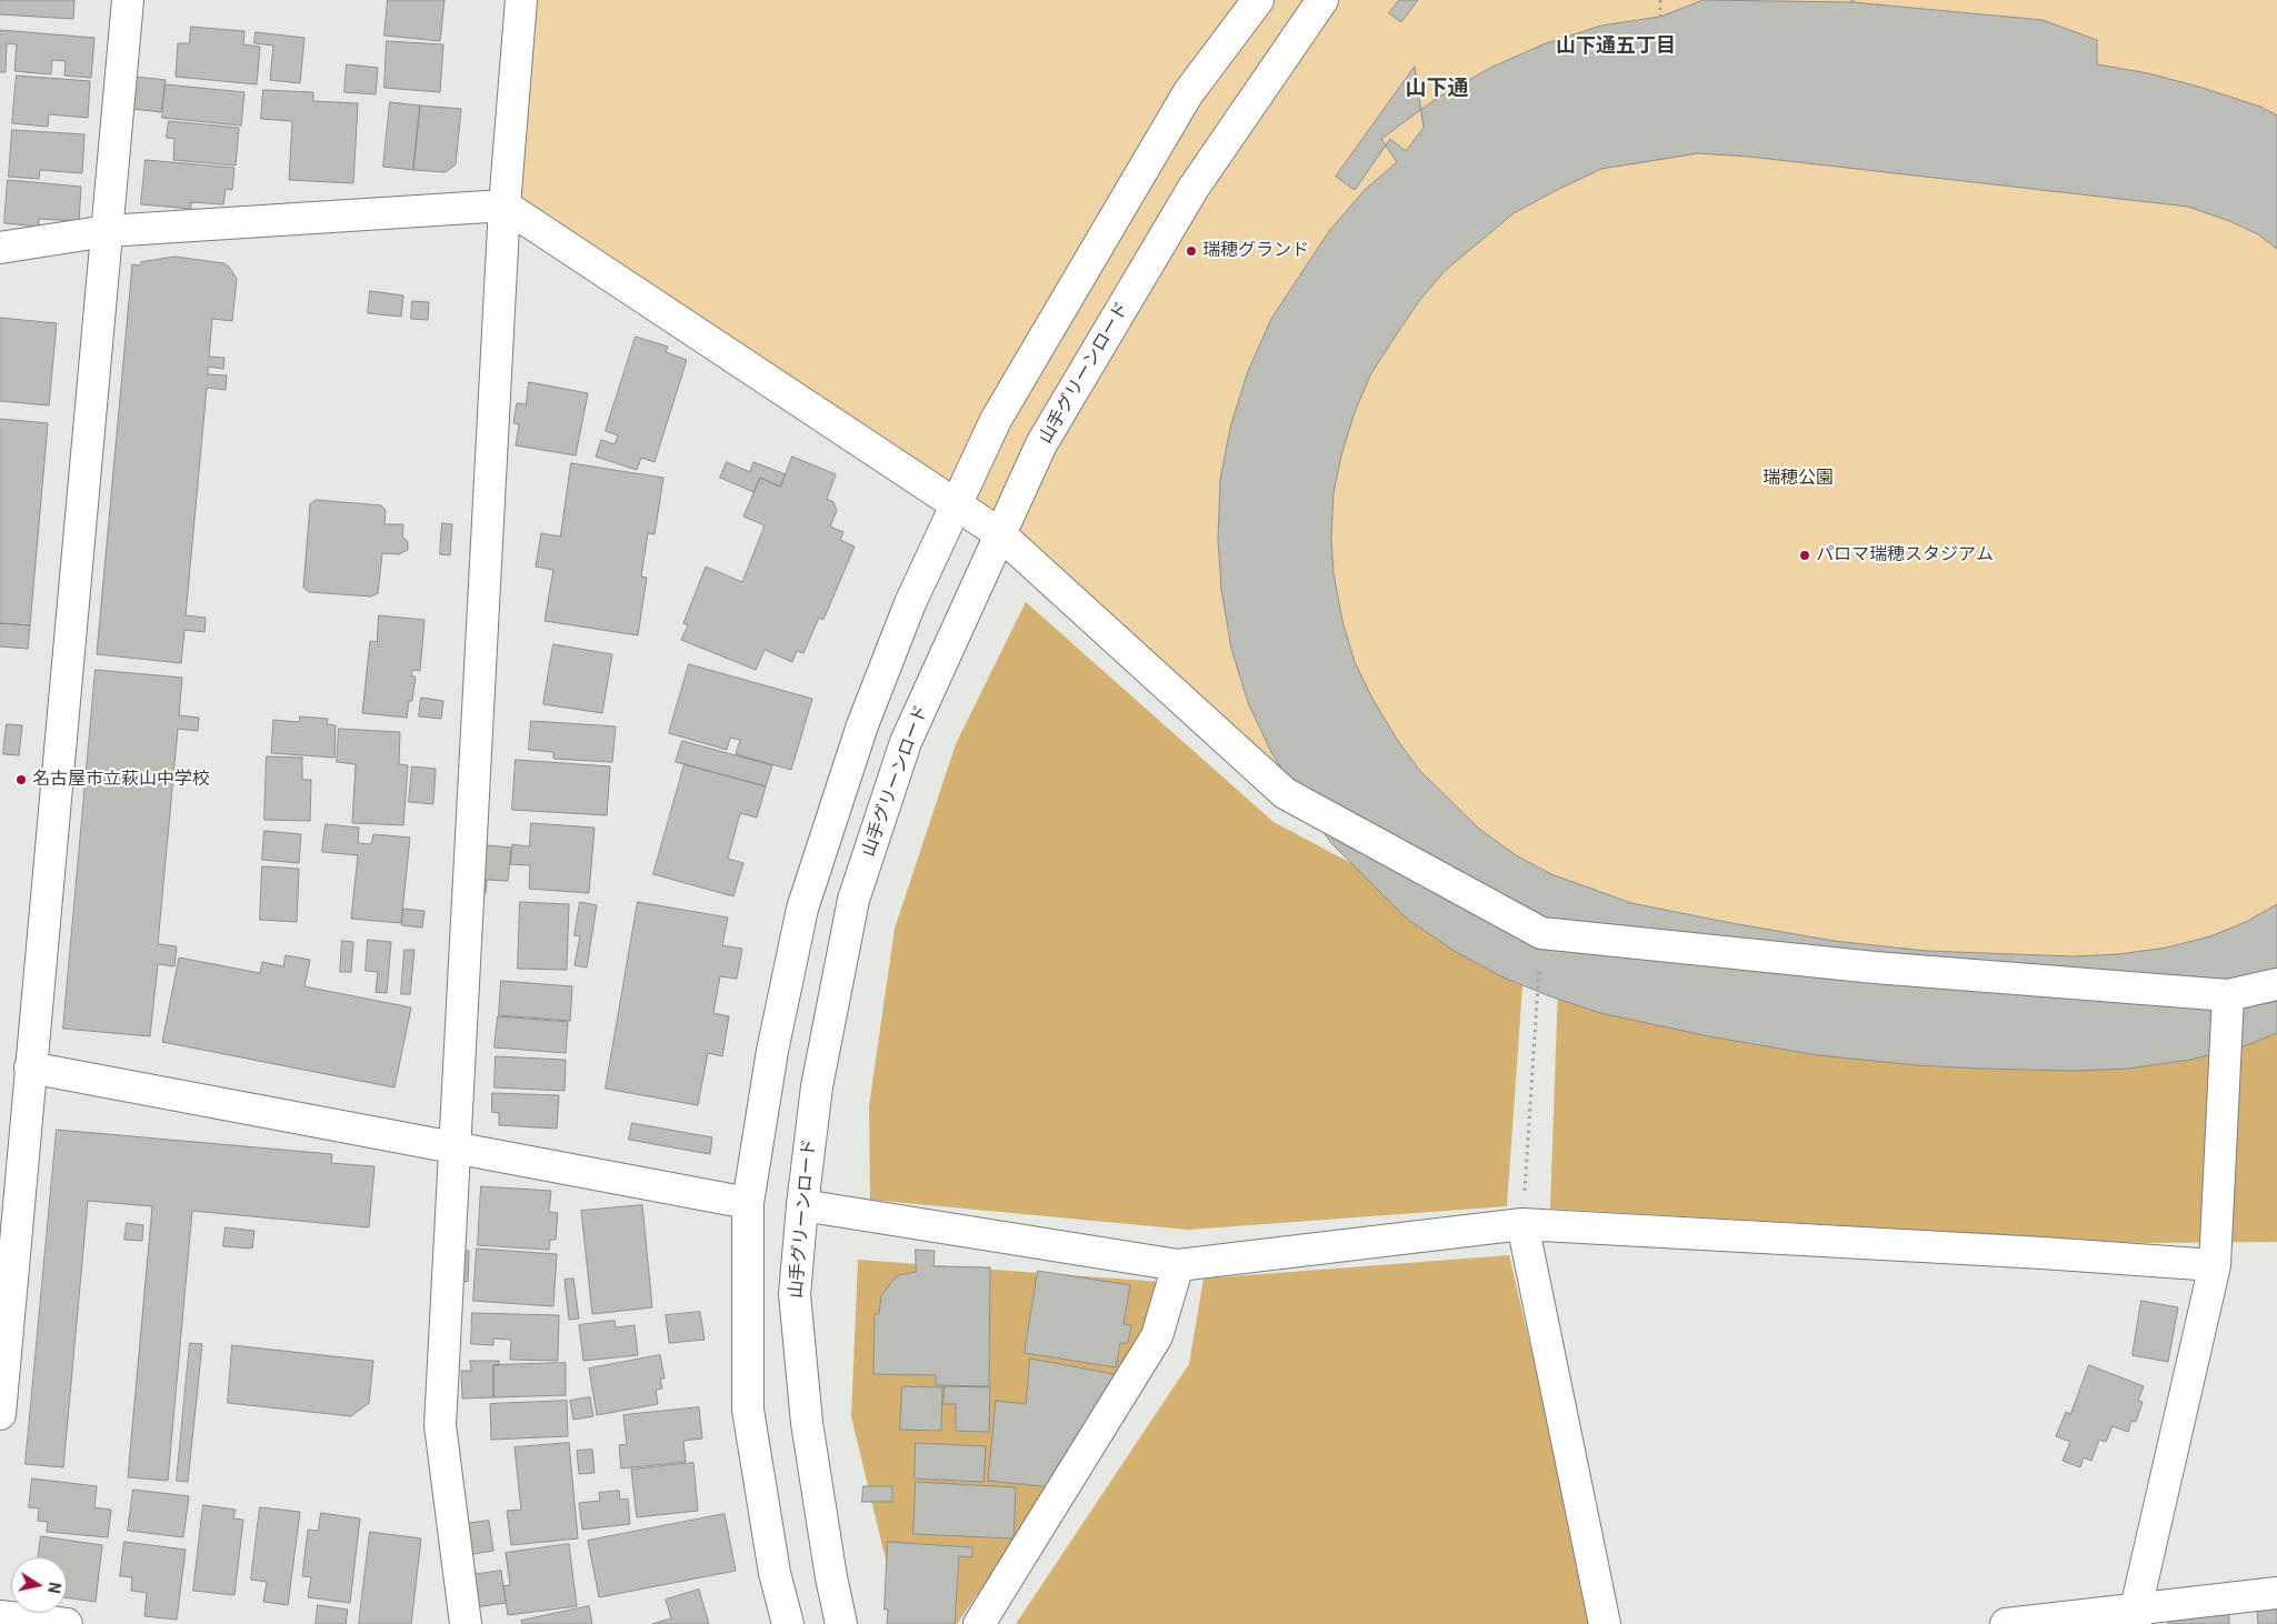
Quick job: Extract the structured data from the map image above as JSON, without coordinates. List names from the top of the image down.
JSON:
{
  "streets": {
    "street": ["山手グリーンロード"]
  },
  "districts": ["山下通五丁目", "山下通"],
  "parks": ["瑞穂公園"],
  "places": ["瑞穂グランド", "パロマ瑞穂スタジアム", "名古屋市立萩山中学校"],
  "north": "right"
}
